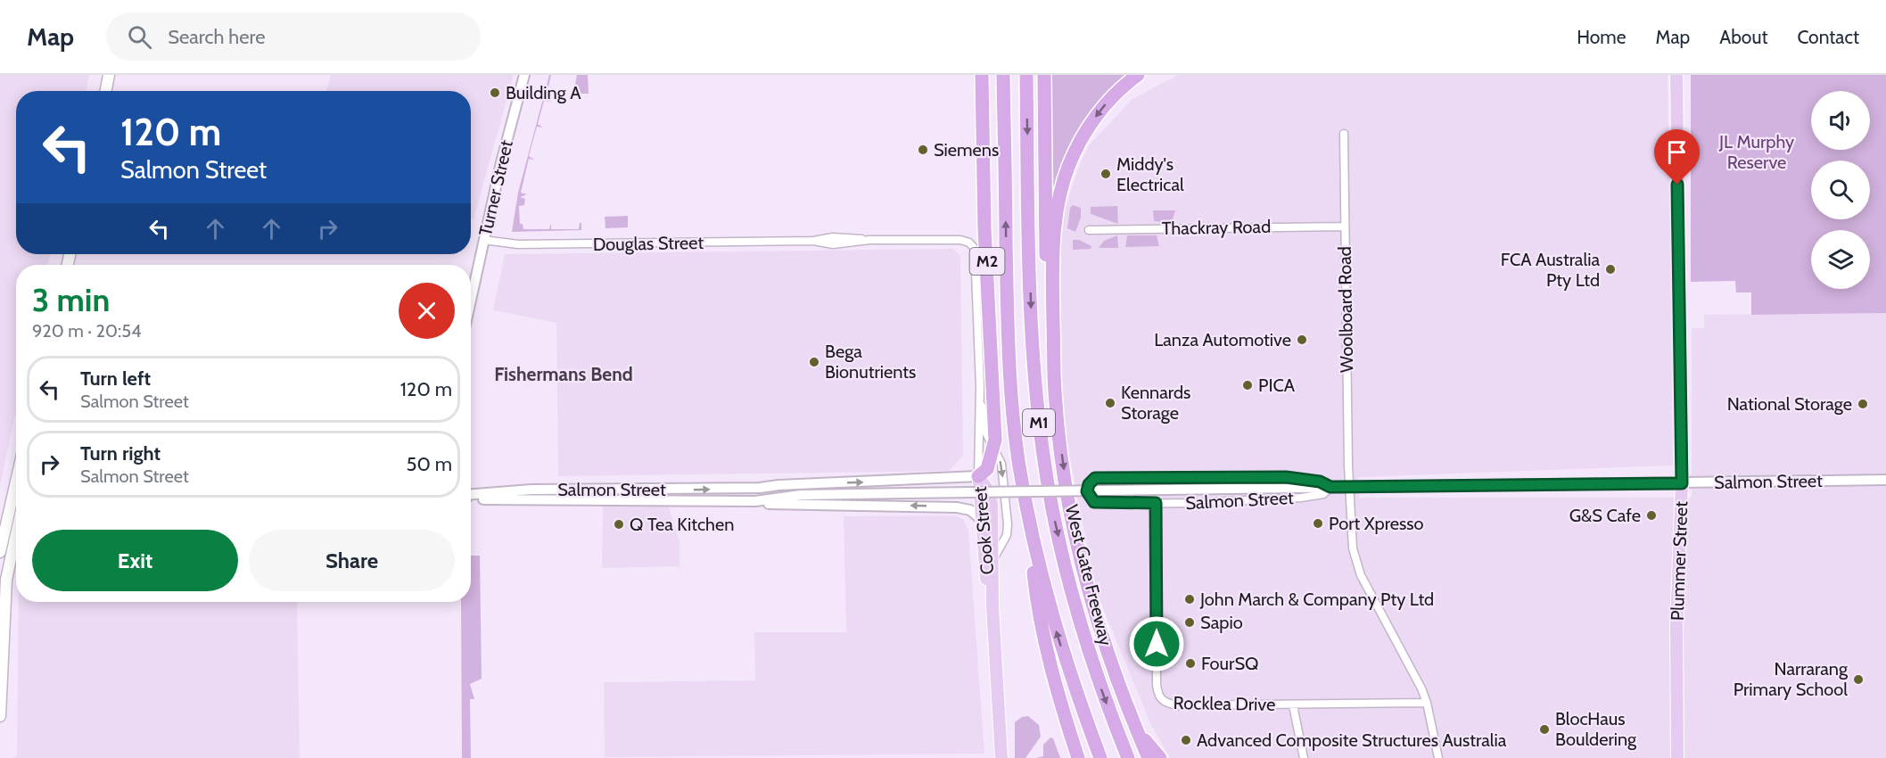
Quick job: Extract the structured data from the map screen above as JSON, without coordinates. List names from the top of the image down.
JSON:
{
  "streets": {
    "highway": ["M2", "M1", "West Gate Freeway"],
    "main road": ["Cook Street", "Plummer Street"],
    "street": [
      "Turner Street",
      "Thackray Road",
      "Douglas Street",
      "Woolboard Road",
      "Salmon Street",
      "Rocklea Drive"
    ]
  },
  "crossings": [
    ["Turner Street", "Douglas Street"],
    ["Thackray Road", "Woolboard Road"],
    ["Douglas Street", "Cook Street"],
    ["M2", "M1"],
    ["M2", "Salmon Street"],
    ["M2", "Cook Street"],
    ["Woolboard Road", "Salmon Street"],
    ["Salmon Street", "Cook Street"],
    ["Salmon Street", "Plummer Street"],
    ["Salmon Street", "Rocklea Drive"]
  ],
  "districts": ["Fishermans Bend"],
  "parks": ["JL Murphy Reserve"],
  "places": [
    "Building A",
    "Siemens",
    "Middy's Electrical",
    "FCA Australia Pty Ltd",
    "Lanza Automotive",
    "Bega Bionutrients",
    "PICA",
    "Kennards Storage",
    "National Storage",
    "G&S Cafe",
    "Port Xpresso",
    "Q Tea Kitchen",
    "John March & Company Pty Ltd",
    "Sapio",
    "FourSQ",
    "Narrarang Primary School",
    "BlocHaus Bouldering",
    "Advanced Composite Structures Australia"
  ],
  "page": {
    "header": "Map",
    "search": "Search here",
    "nav": [
      "Home",
      "Map",
      "About",
      "Contact"
    ],
    "turn": ["120 m", "Salmon Street"],
    "heading": ["3 min", "920 m · 20:54"],
    "list": [
      {
        "name": "Turn left",
        "note": "Salmon Street",
        "value": "120 m"
      },
      {
        "name": "Turn right",
        "note": "Salmon Street",
        "value": "50 m"
      }
    ],
    "buttons": ["Exit", "Share"]
  }
}
